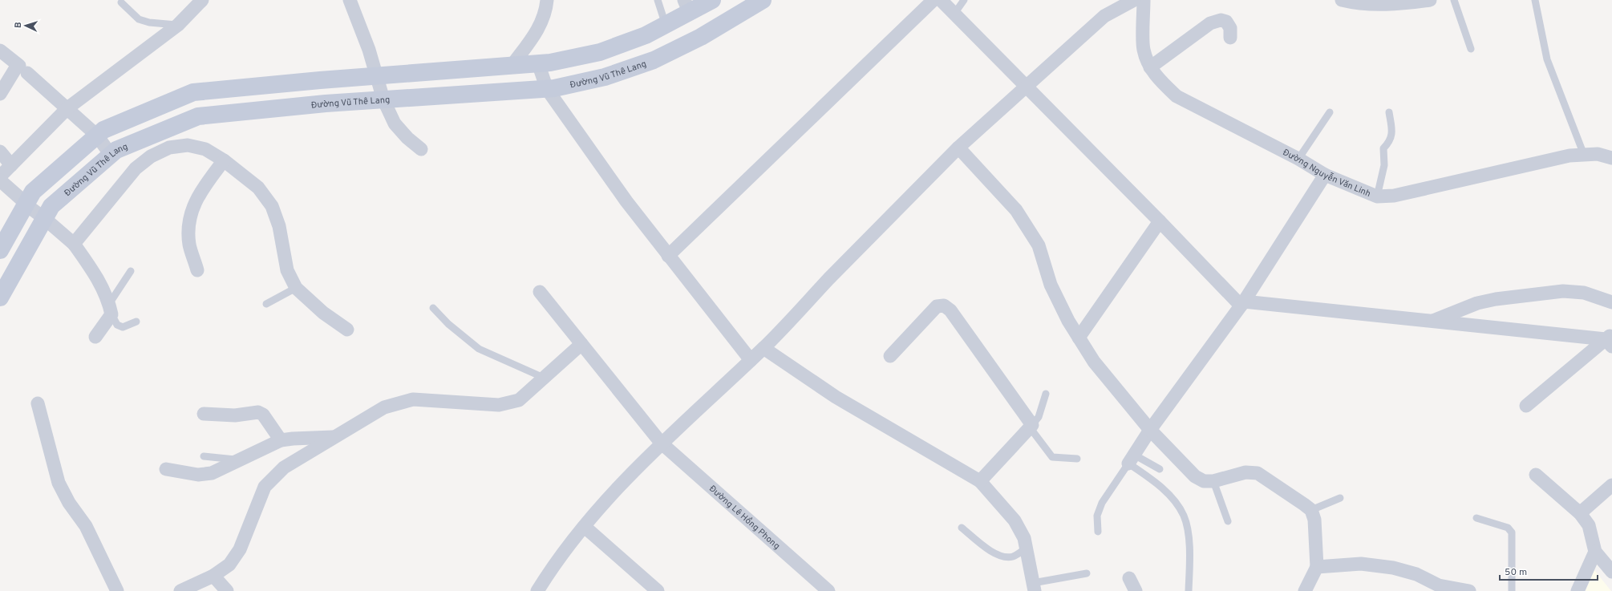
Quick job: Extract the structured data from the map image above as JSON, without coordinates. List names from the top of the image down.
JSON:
{
  "streets": {
    "street": ["Đường Vũ Thê Lang", "Đường Nguyễn Văn Linh", "Đường Lê Hồng Phong"]
  },
  "scale_bar": "50 m",
  "north": "left"
}
